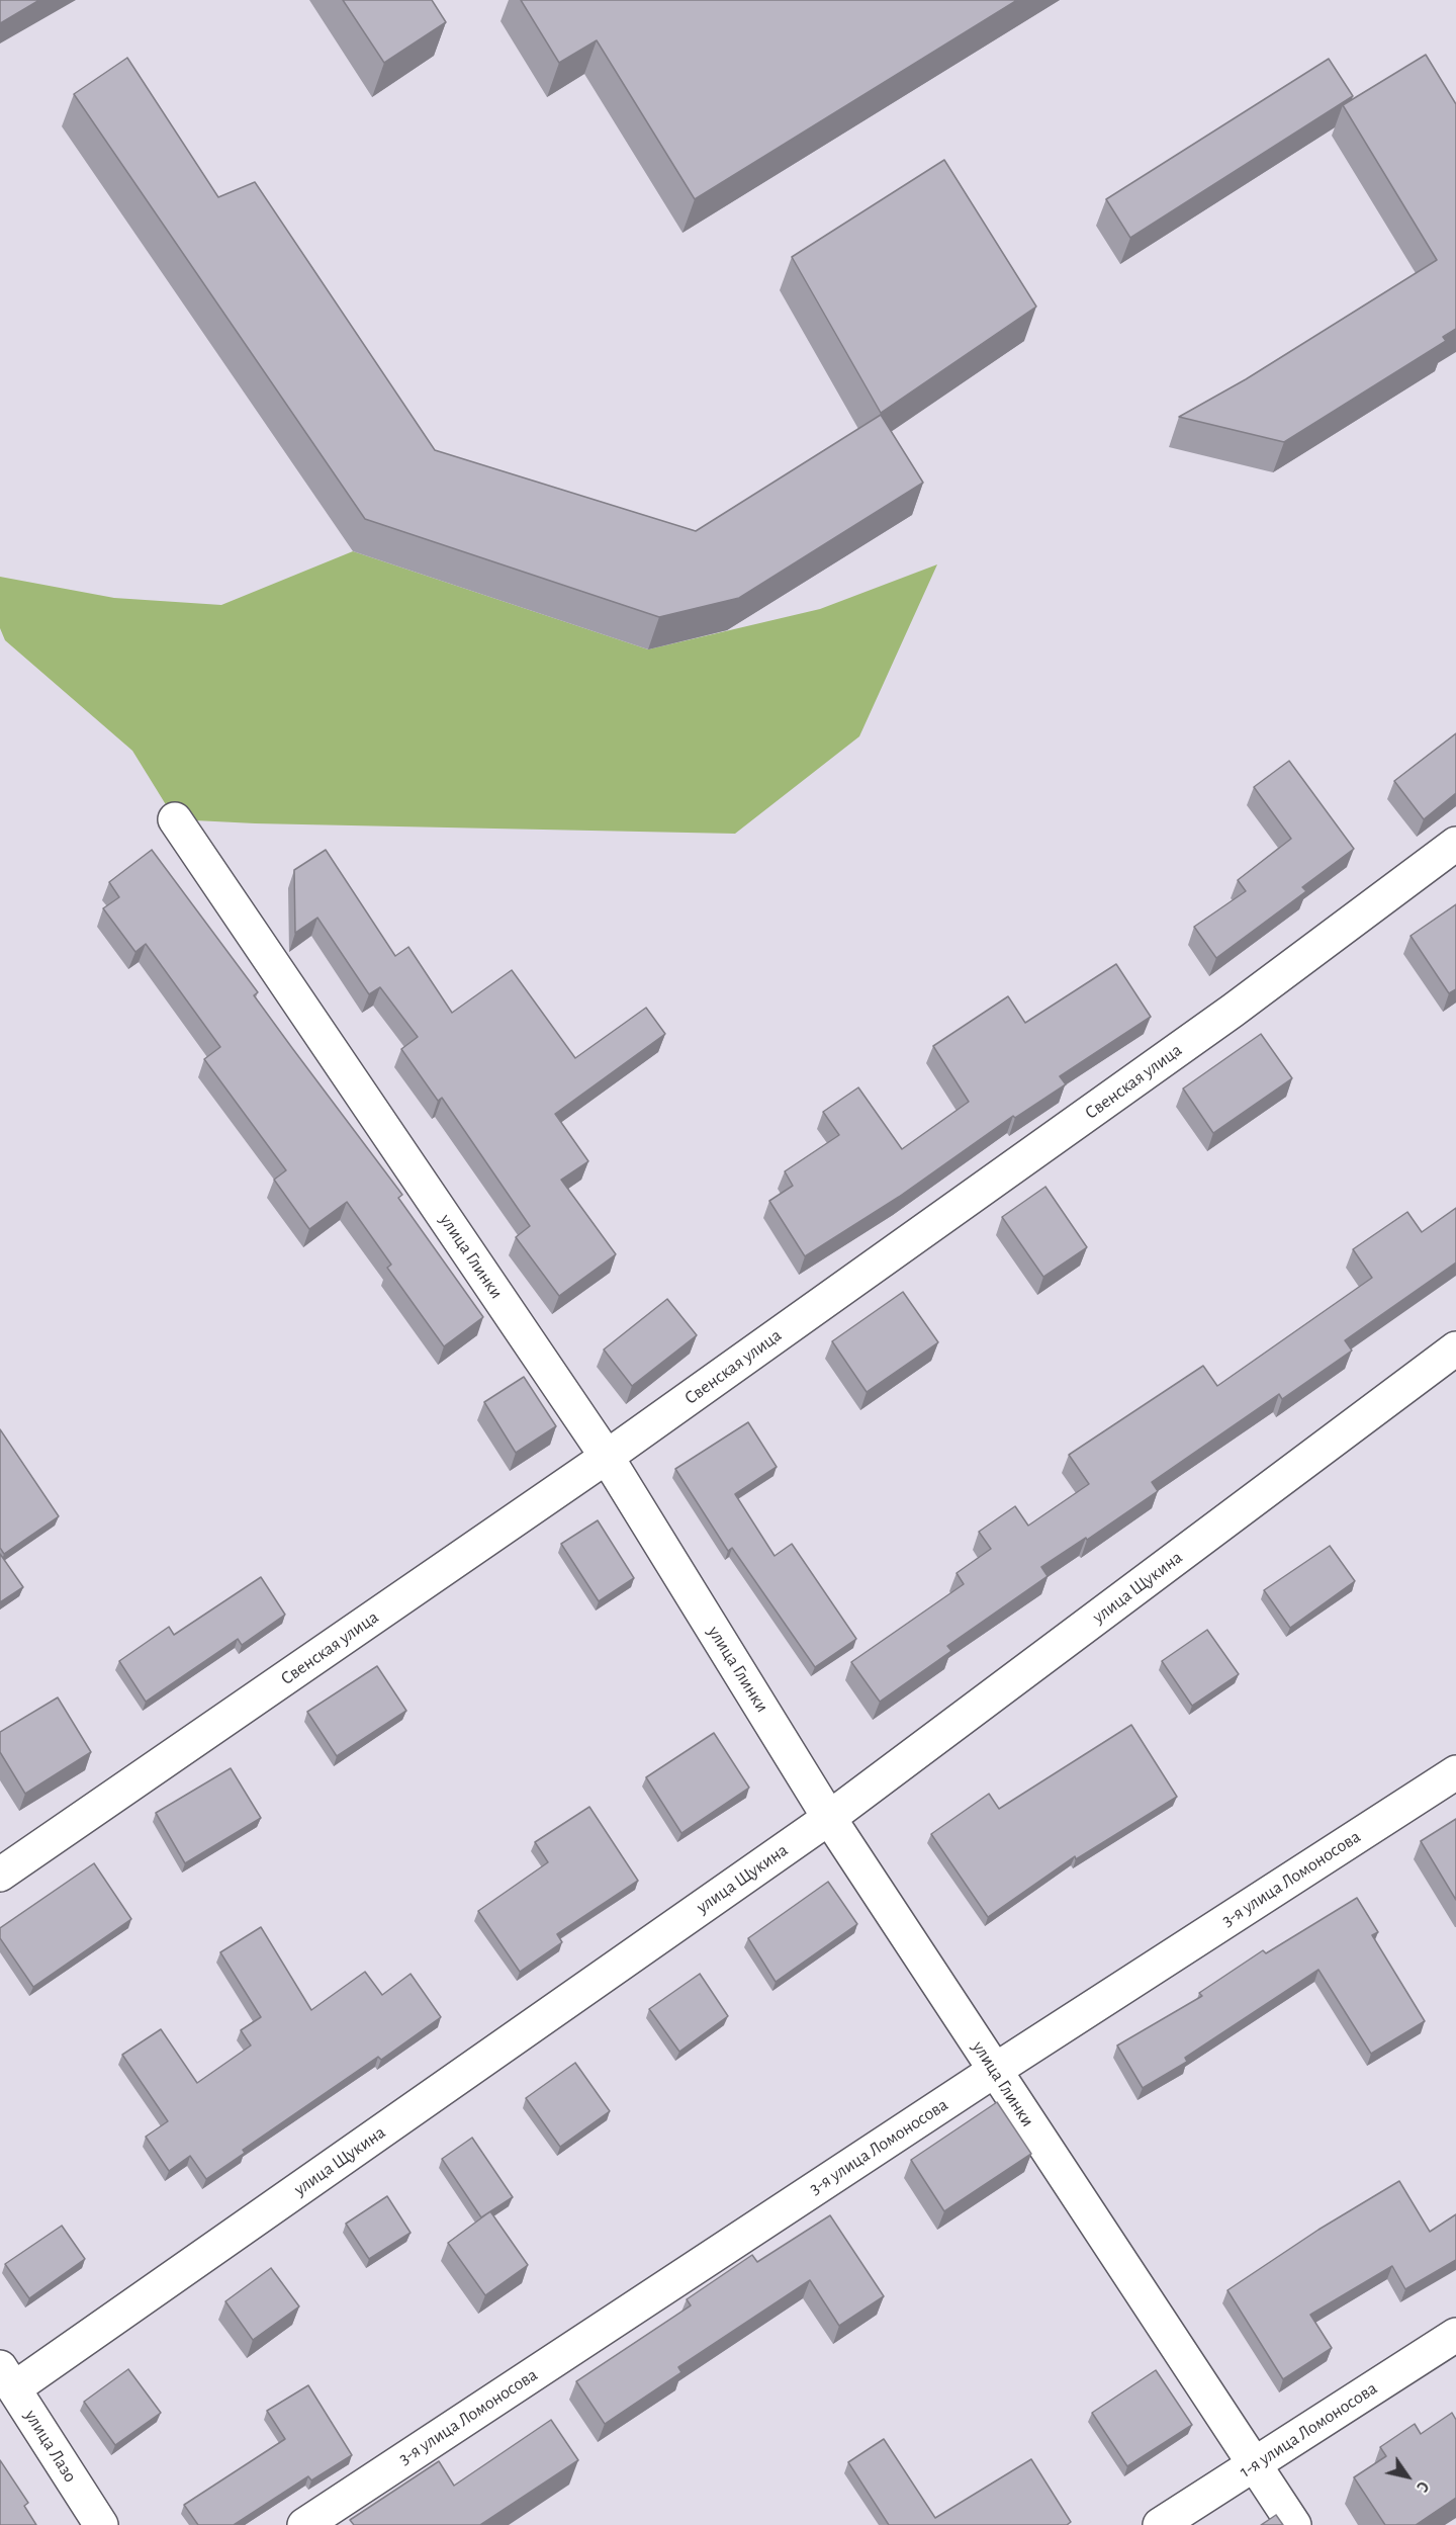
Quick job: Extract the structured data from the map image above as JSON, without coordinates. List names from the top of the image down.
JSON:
{
  "streets": {
    "street": [
      "Свенская улица",
      "улица Глинки",
      "улица Щукина",
      "3-я улица Ломоносова",
      "1-я улица Ломоносова",
      "улица Лазо"
    ]
  },
  "crossings": [
    ["Свенская улица", "улица Глинки"],
    ["улица Глинки", "улица Щукина"],
    ["улица Глинки", "3-я улица Ломоносова"],
    ["улица Глинки", "1-я улица Ломоносова"],
    ["улица Щукина", "улица Лазо"]
  ],
  "north": "bottom right"
}
